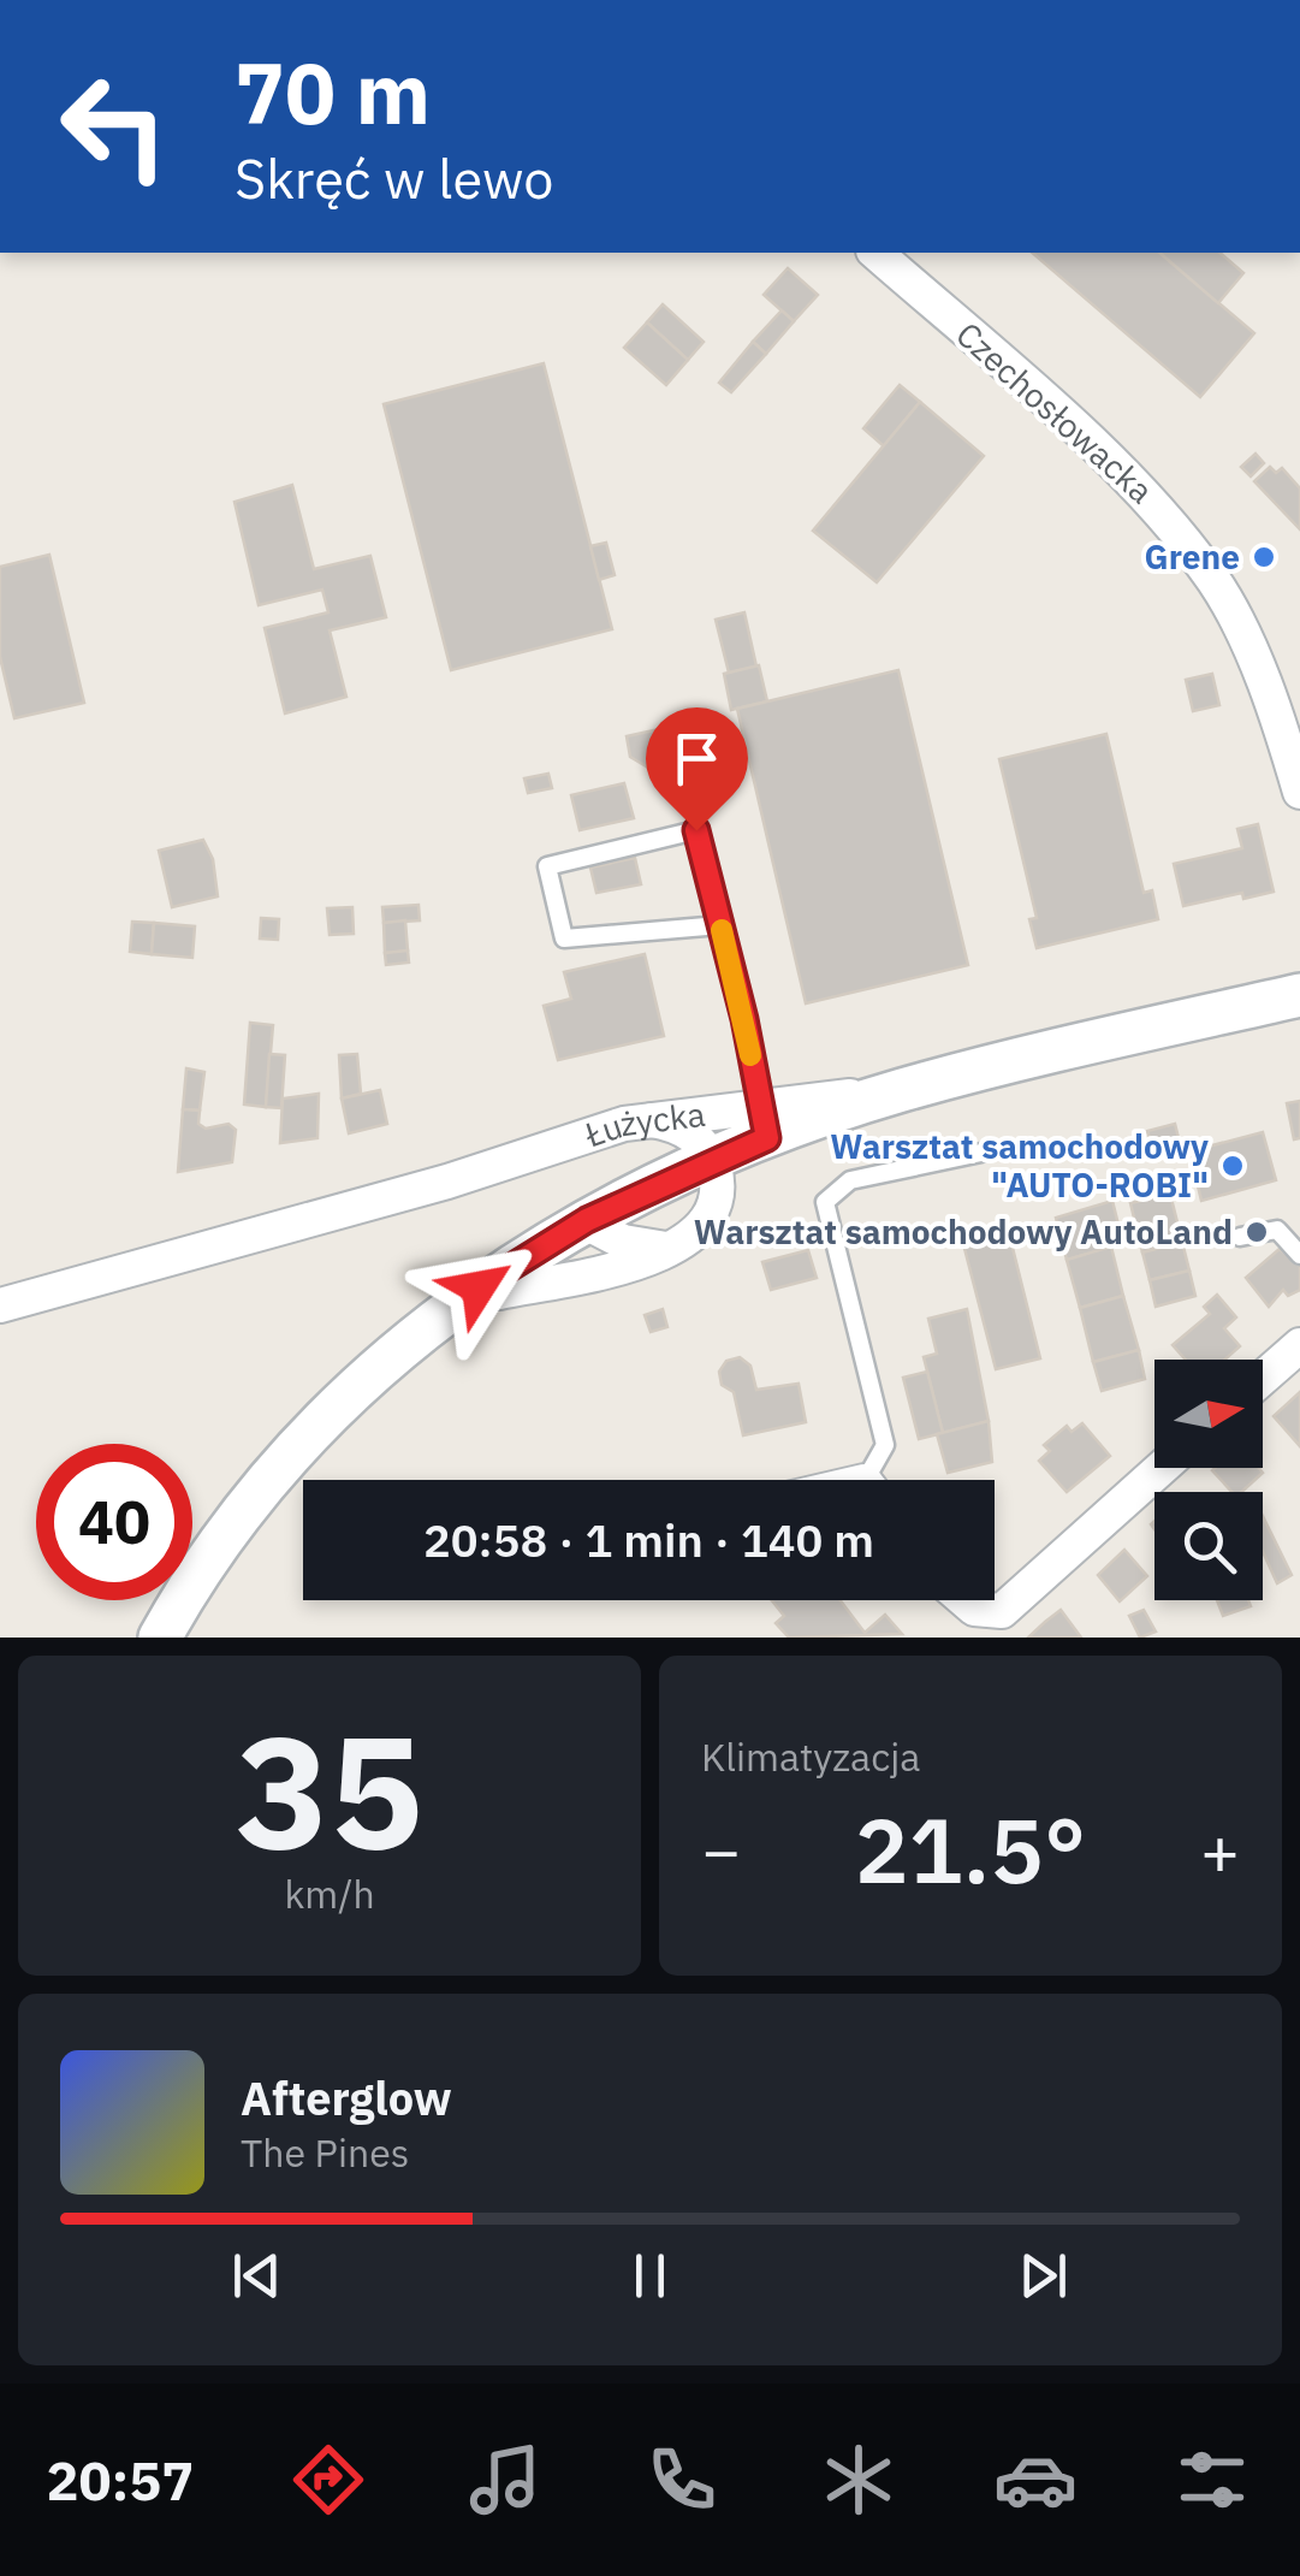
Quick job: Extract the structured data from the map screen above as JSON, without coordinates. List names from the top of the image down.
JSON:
{
  "streets": {
    "street": ["Czechosłowacka", "Łużycka"]
  },
  "places": ["Grene", "Warsztat samochodowy \"AUTO-ROBI\"", "Warsztat samochodowy AutoLand"],
  "north": "right",
  "page": {
    "turn": ["70 m", "Skręć w lewo"],
    "limit": "40",
    "trip": "20:58 · 1 min · 140 m",
    "tile": [
      ["35", "km/h"],
      "Klimatyzacja"
    ],
    "heat": ["−", "21.5°", "+"],
    "song": ["Afterglow", "The Pines"],
    "tabs": "20:57"
  }
}
